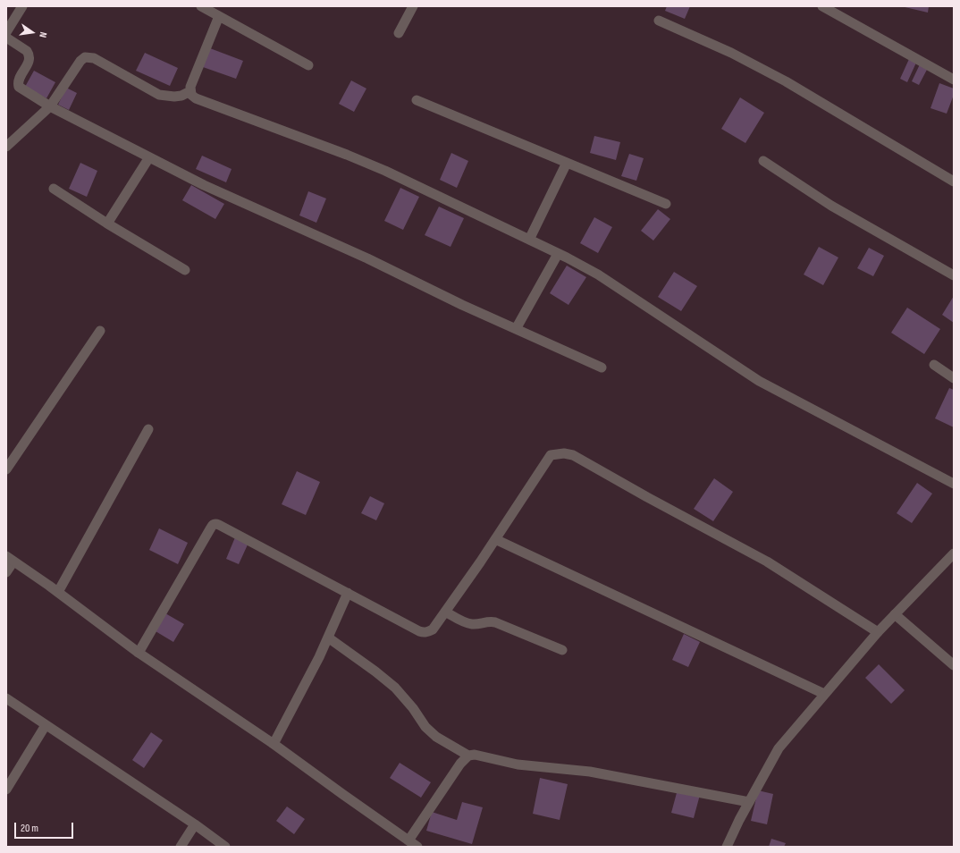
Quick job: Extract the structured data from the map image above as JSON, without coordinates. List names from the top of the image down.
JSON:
{
  "scale_bar": "20 m",
  "north": "right"
}
